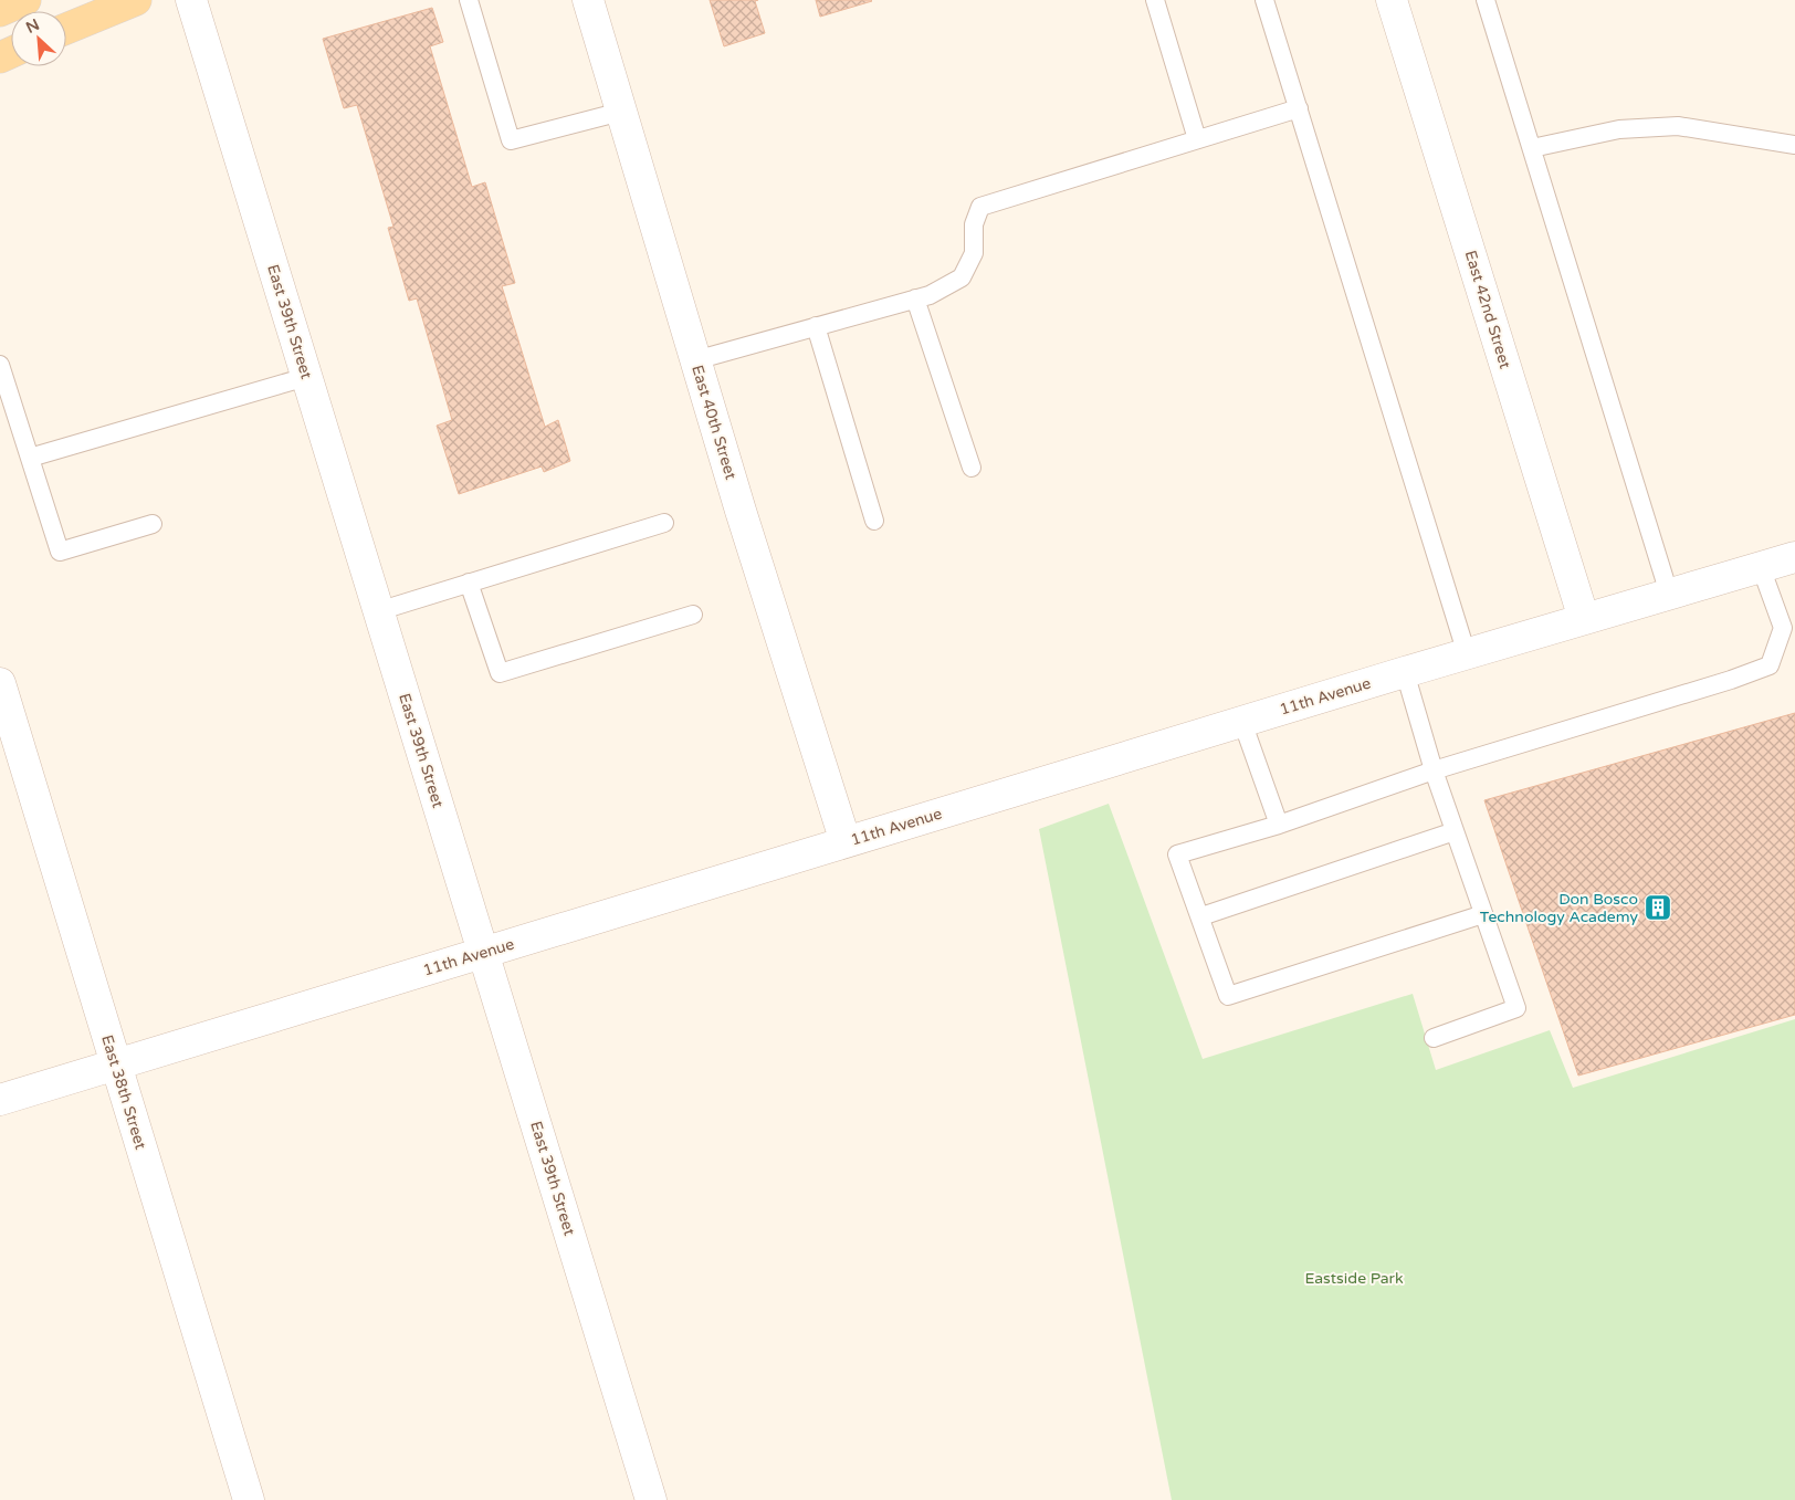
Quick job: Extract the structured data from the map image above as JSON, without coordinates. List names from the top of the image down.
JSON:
{
  "streets": {
    "street": [
      "East 42nd Street",
      "East 39th Street",
      "East 40th Street",
      "11th Avenue",
      "East 38th Street"
    ]
  },
  "crossings": [
    ["East 42nd Street", "11th Avenue"],
    ["East 39th Street", "11th Avenue"],
    ["East 40th Street", "11th Avenue"],
    ["11th Avenue", "East 38th Street"]
  ],
  "parks": ["Eastside Park"],
  "places": {
    "building": ["Don Bosco Technology Academy"]
  },
  "north": "top left"
}
